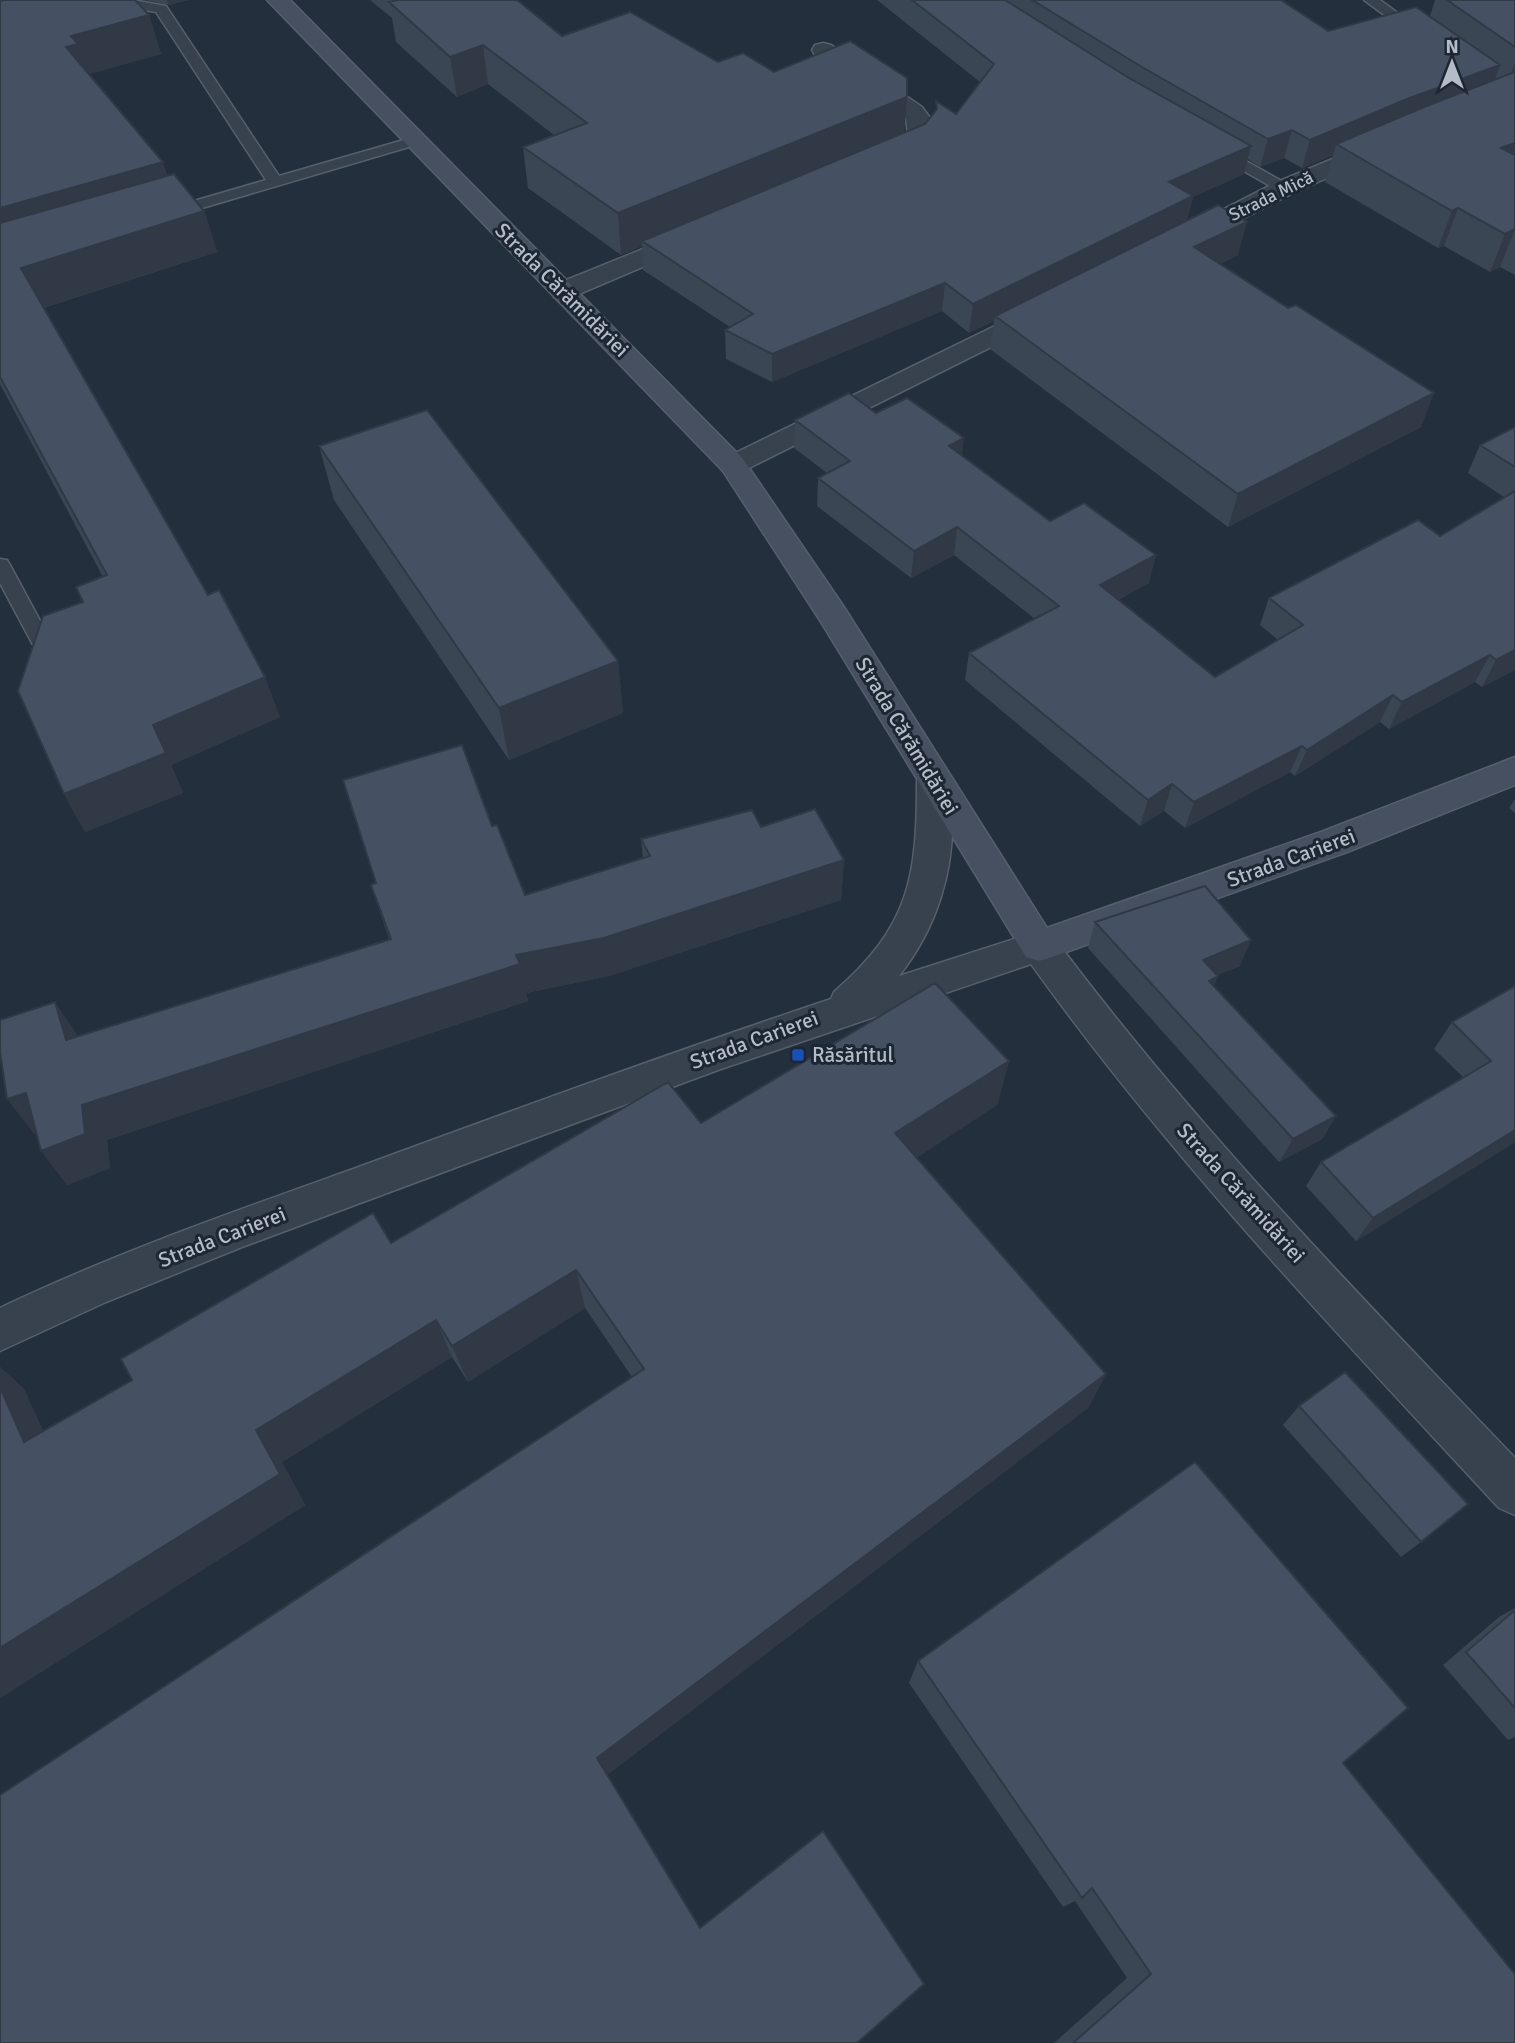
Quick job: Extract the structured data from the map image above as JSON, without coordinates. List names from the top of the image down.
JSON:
{
  "streets": {
    "street": ["Strada Mică", "Strada Cărămidăriei", "Strada Carierei"]
  },
  "crossings": [
    ["Strada Cărămidăriei", "Strada Carierei"]
  ],
  "places": {
    "transit": ["Răsăritul"]
  },
  "north": "top"
}
